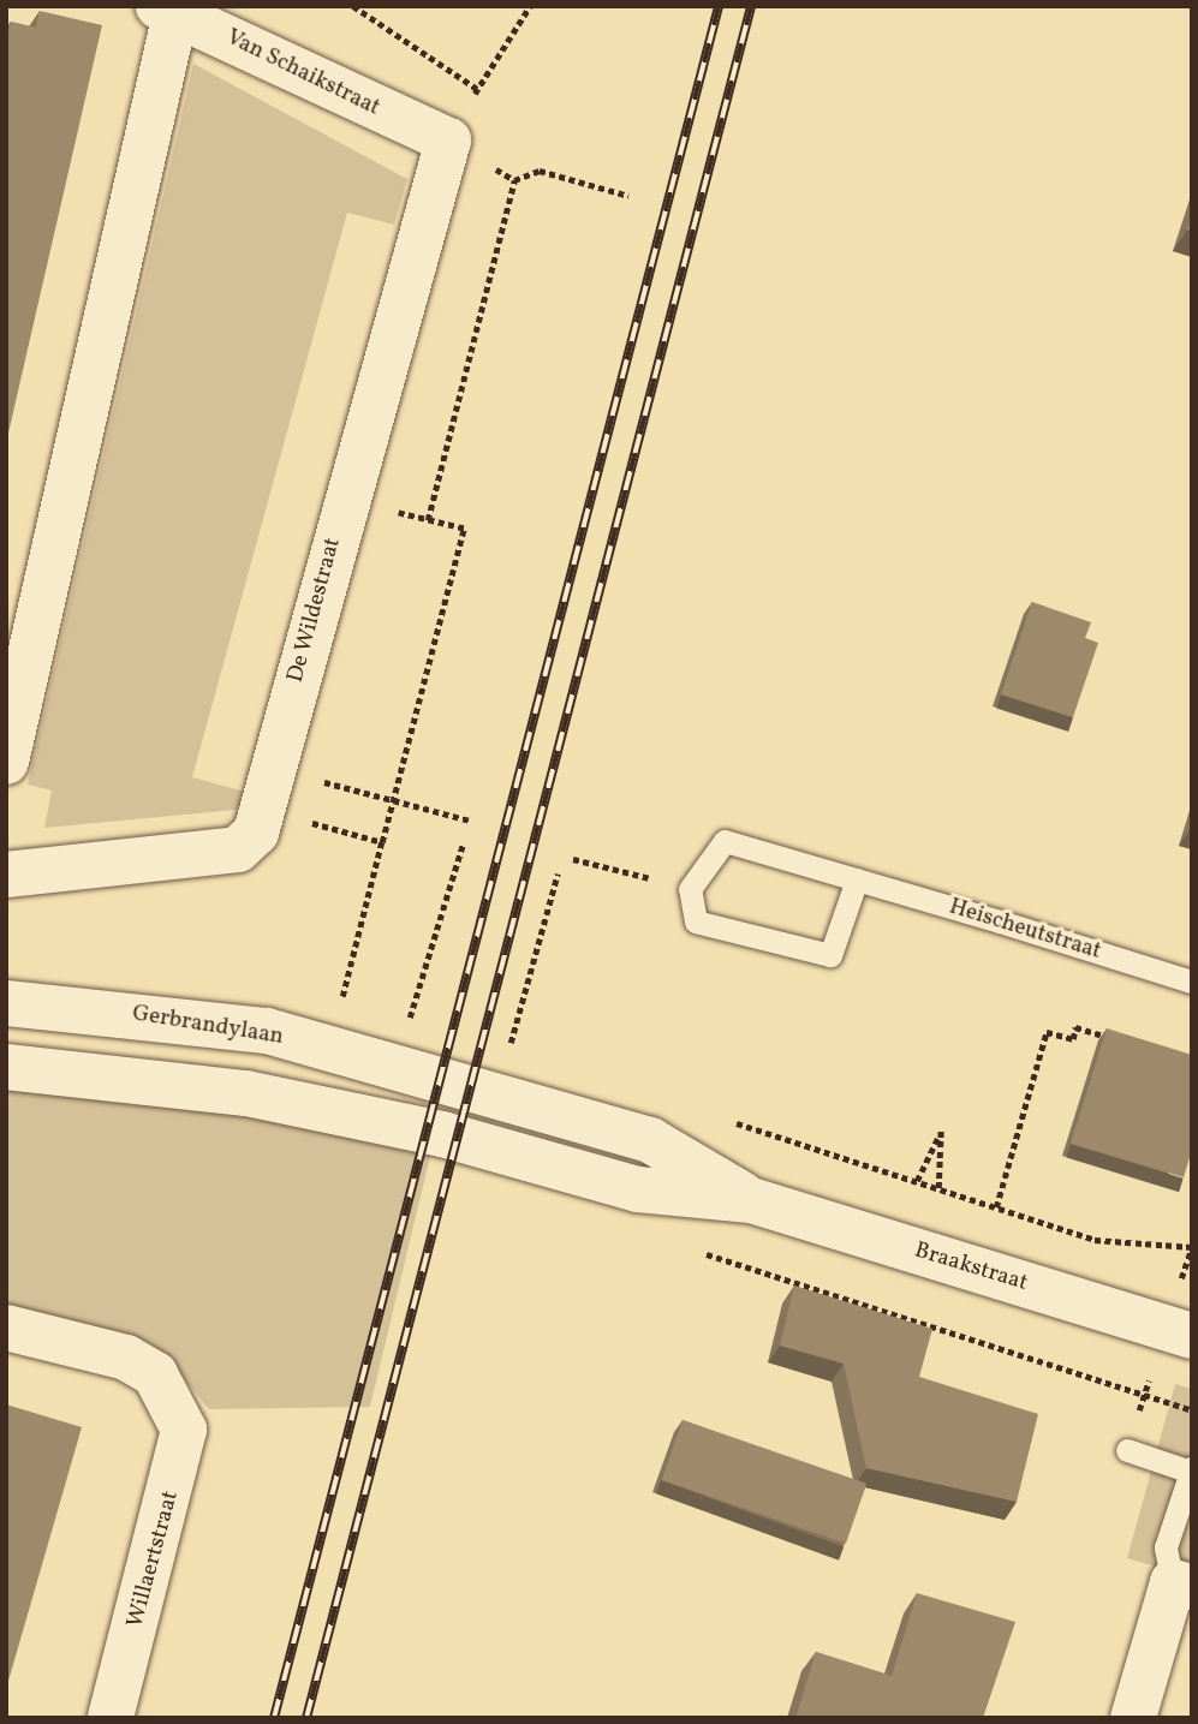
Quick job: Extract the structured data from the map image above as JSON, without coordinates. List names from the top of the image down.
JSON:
{
  "streets": {
    "street": [
      "Van Schaikstraat",
      "De Wildestraat",
      "Gerbrandylaan",
      "Braakstraat",
      "Willaertstraat"
    ],
    "lane": ["Heischeutstraat"]
  },
  "crossings": [
    ["Van Schaikstraat", "De Wildestraat"],
    ["Gerbrandylaan", "Braakstraat"]
  ]
}
